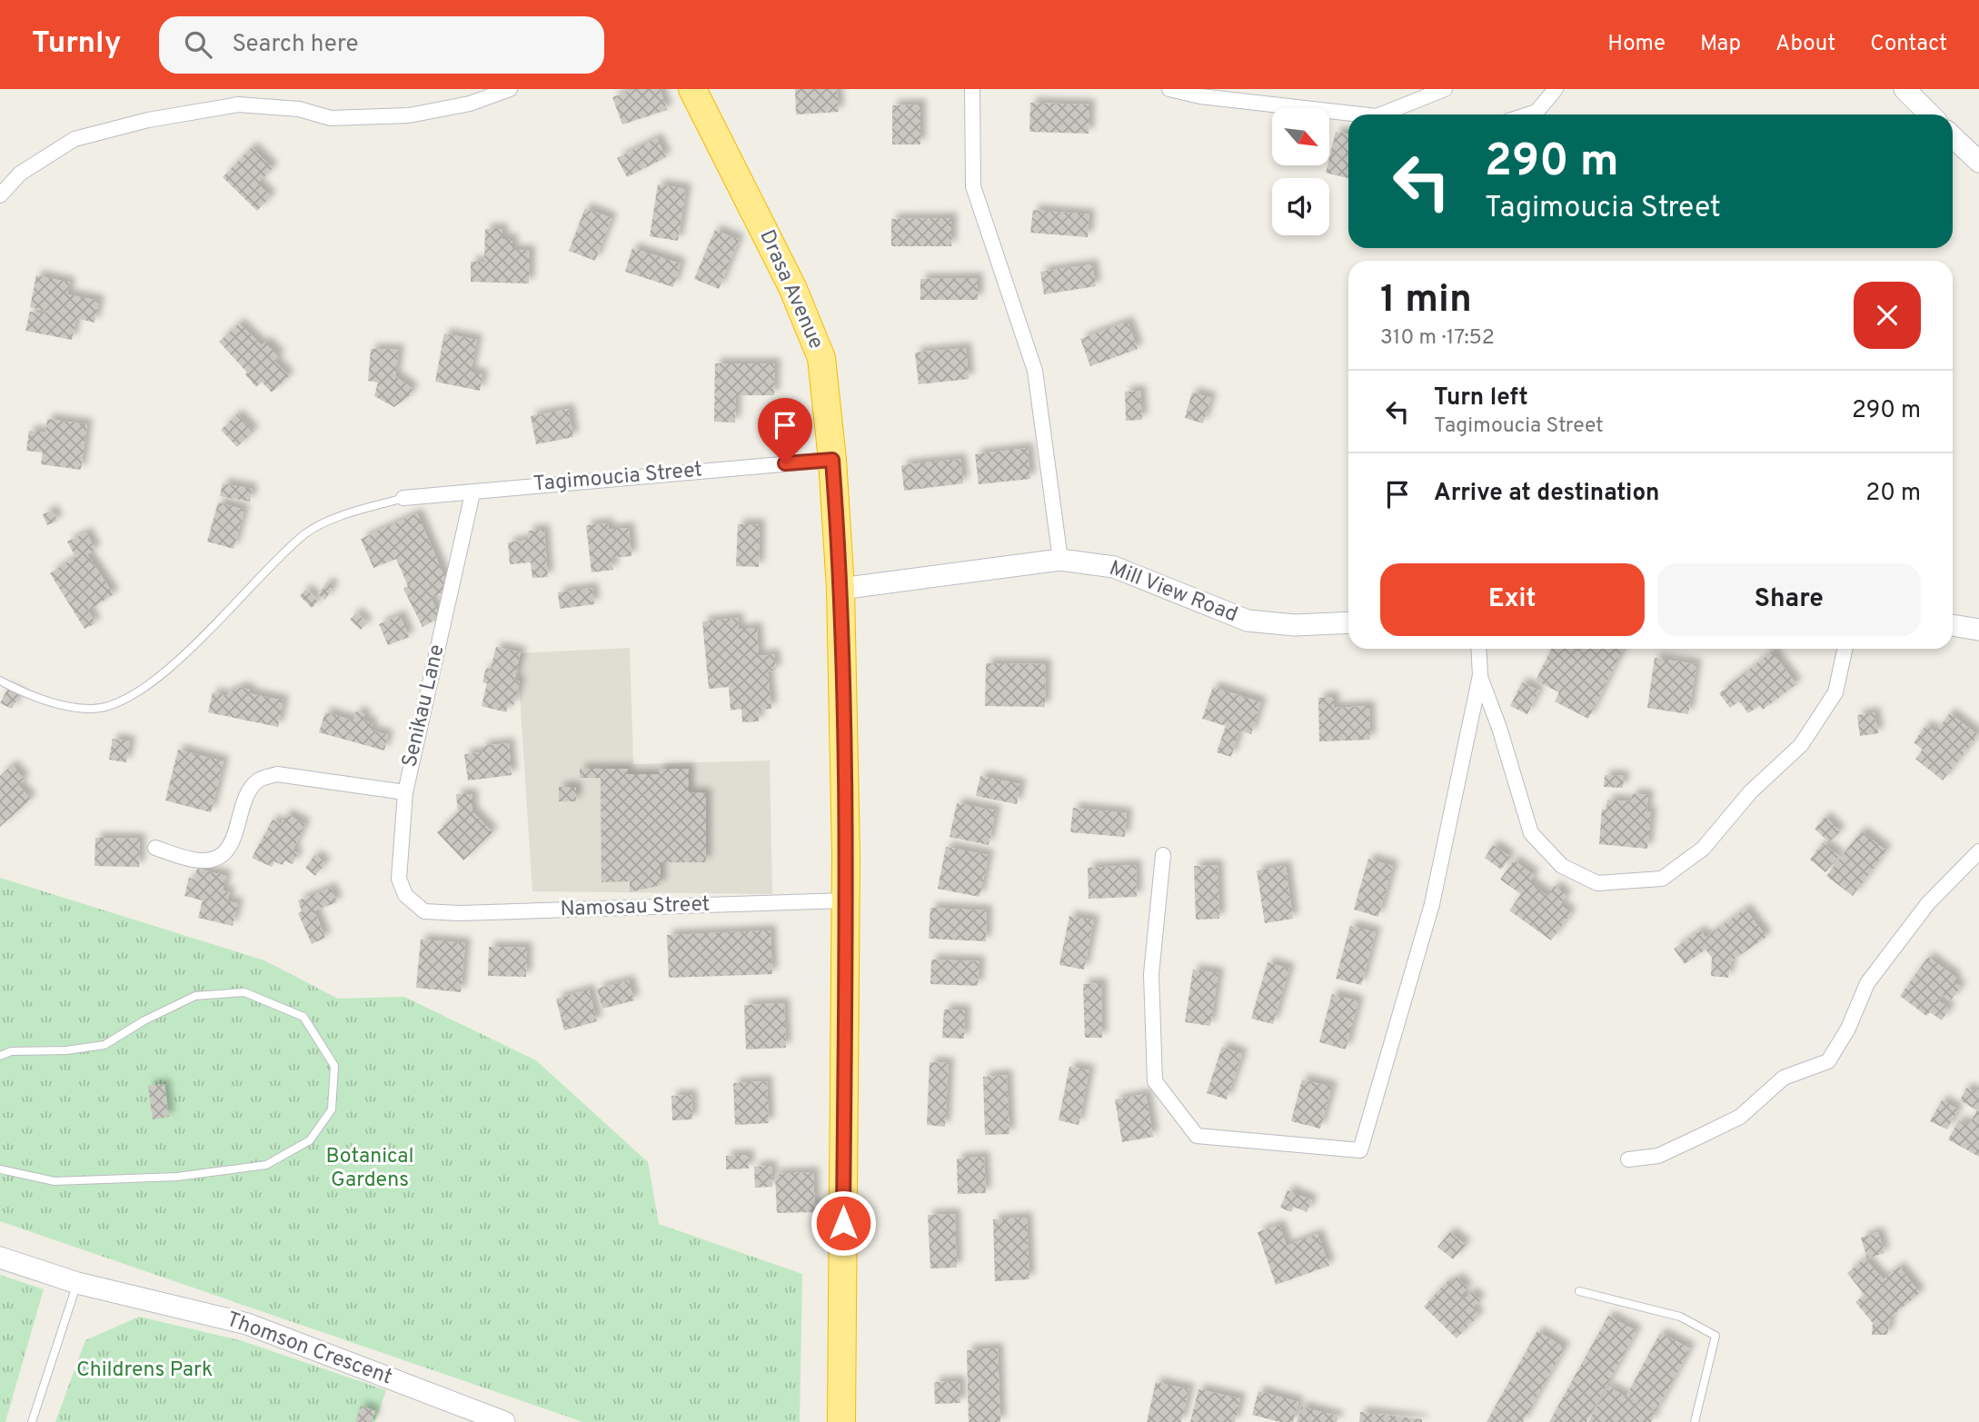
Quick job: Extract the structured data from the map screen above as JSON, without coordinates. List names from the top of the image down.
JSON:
{
  "streets": {
    "highway": ["Drasa Avenue"],
    "street": [
      "Tagimoucia Street",
      "Mill View Road",
      "Senikau Lane",
      "Namosau Street",
      "Thomson Crescent"
    ]
  },
  "crossings": [
    ["Drasa Avenue", "Tagimoucia Street"],
    ["Drasa Avenue", "Mill View Road"],
    ["Drasa Avenue", "Namosau Street"],
    ["Tagimoucia Street", "Senikau Lane"],
    ["Senikau Lane", "Namosau Street"]
  ],
  "parks": ["Botanical Gardens", "Childrens Park"],
  "north": "bottom right",
  "page": {
    "header": "Turnly",
    "search": "Search here",
    "nav": [
      "Home",
      "Map",
      "About",
      "Contact"
    ],
    "turn": ["290 m", "Tagimoucia Street"],
    "heading": ["1 min", "310 m · 17:52"],
    "list": [
      {
        "name": "Turn left",
        "note": "Tagimoucia Street",
        "value": "290 m"
      },
      {
        "name": "Arrive at destination",
        "value": "20 m"
      }
    ],
    "buttons": ["Exit", "Share"]
  }
}
